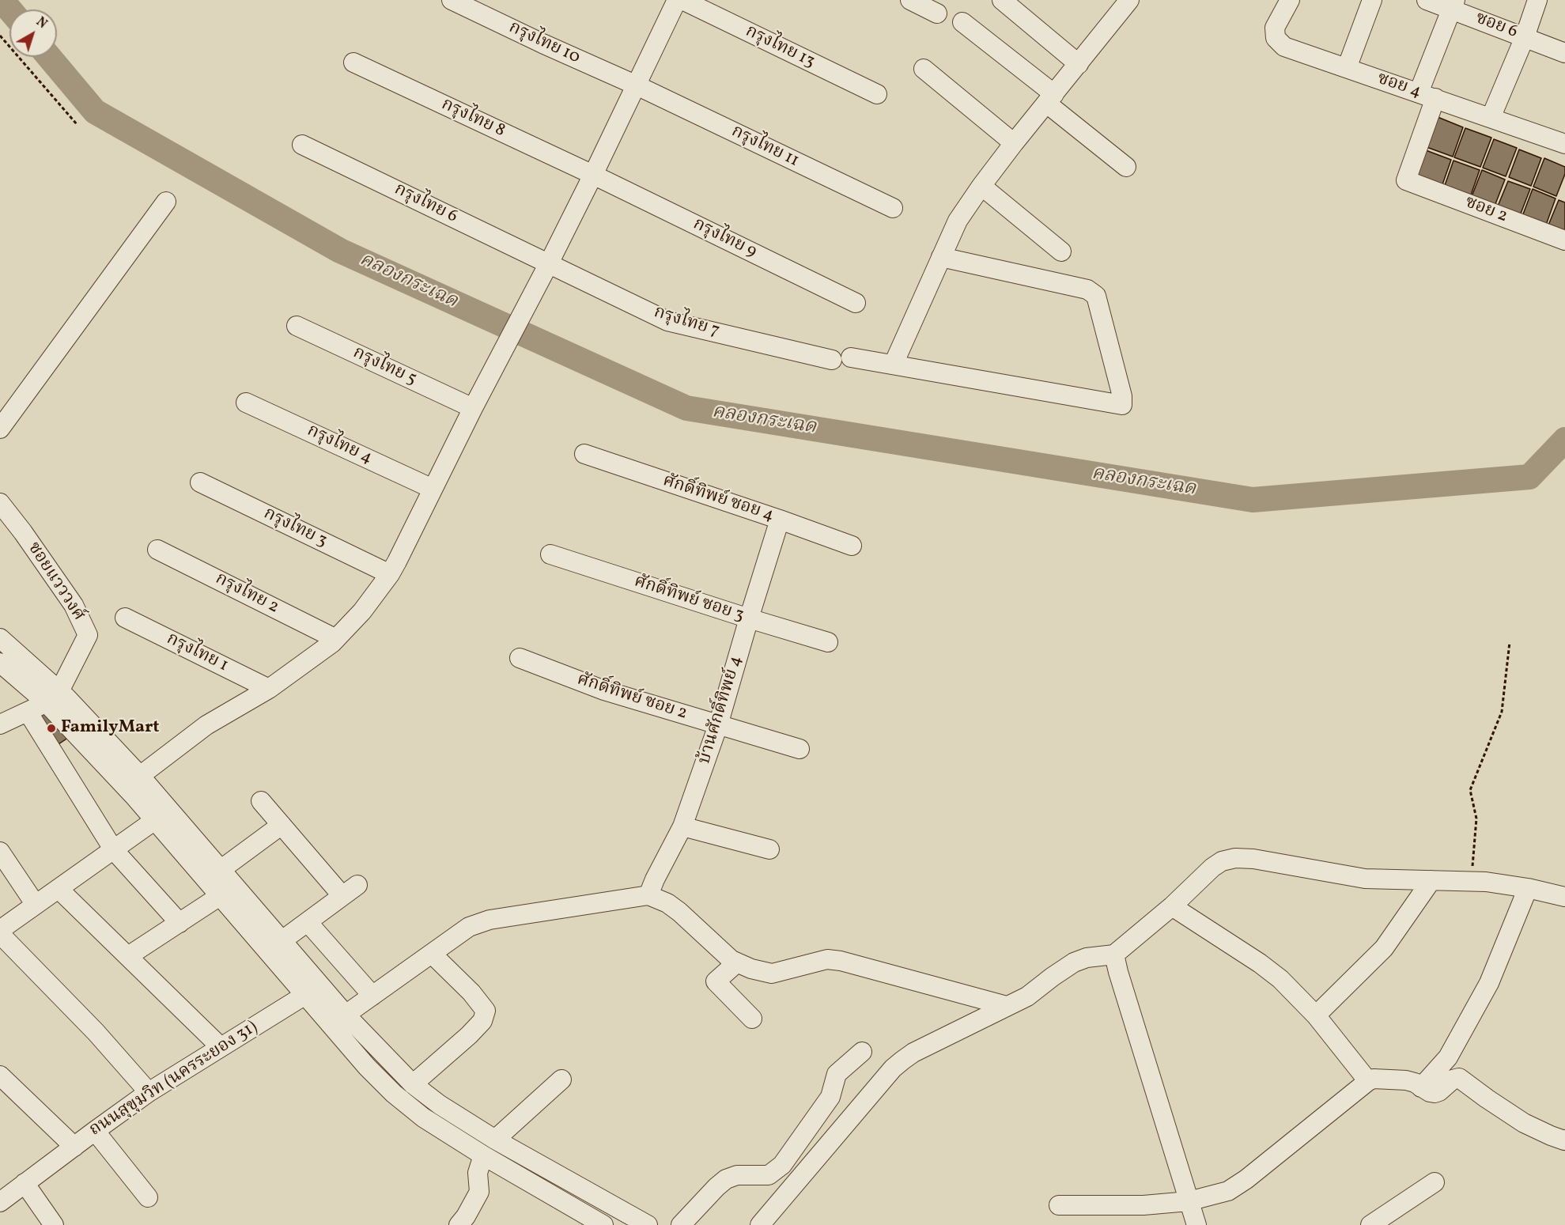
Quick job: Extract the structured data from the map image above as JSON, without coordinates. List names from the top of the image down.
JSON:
{
  "streets": {
    "street": [
      "ซอย 6",
      "กรุงไทย 10",
      "กรุงไทย 13",
      "ซอย 4",
      "กรุงไทย 8",
      "กรุงไทย 11",
      "กรุงไทย 6",
      "ซอย 2",
      "กรุงไทย 9",
      "กรุงไทย 7",
      "กรุงไทย 5",
      "กรุงไทย 4",
      "ศักดิ์ทิพย์ ซอย 4",
      "กรุงไทย 3",
      "ซอยแวววงศ์",
      "กรุงไทย 2",
      "ศักดิ์ทิพย์ ซอย 3",
      "กรุงไทย 1",
      "ศักดิ์ทิพย์ ซอย 2",
      "บ้านศักดิ์ทิพย์ 4",
      "ถนนสุขุมวิท (นครระยอง 31)"
    ]
  },
  "crossings": [
    ["กรุงไทย 10", "กรุงไทย 11"],
    ["ซอย 4", "ซอย 2"],
    ["กรุงไทย 8", "กรุงไทย 9"],
    ["กรุงไทย 6", "กรุงไทย 7"],
    ["ศักดิ์ทิพย์ ซอย 4", "บ้านศักดิ์ทิพย์ 4"],
    ["ศักดิ์ทิพย์ ซอย 3", "บ้านศักดิ์ทิพย์ 4"],
    ["ศักดิ์ทิพย์ ซอย 2", "บ้านศักดิ์ทิพย์ 4"]
  ],
  "water": ["คลองกระเฉด"],
  "places": ["FamilyMart"],
  "north": "top right"
}
